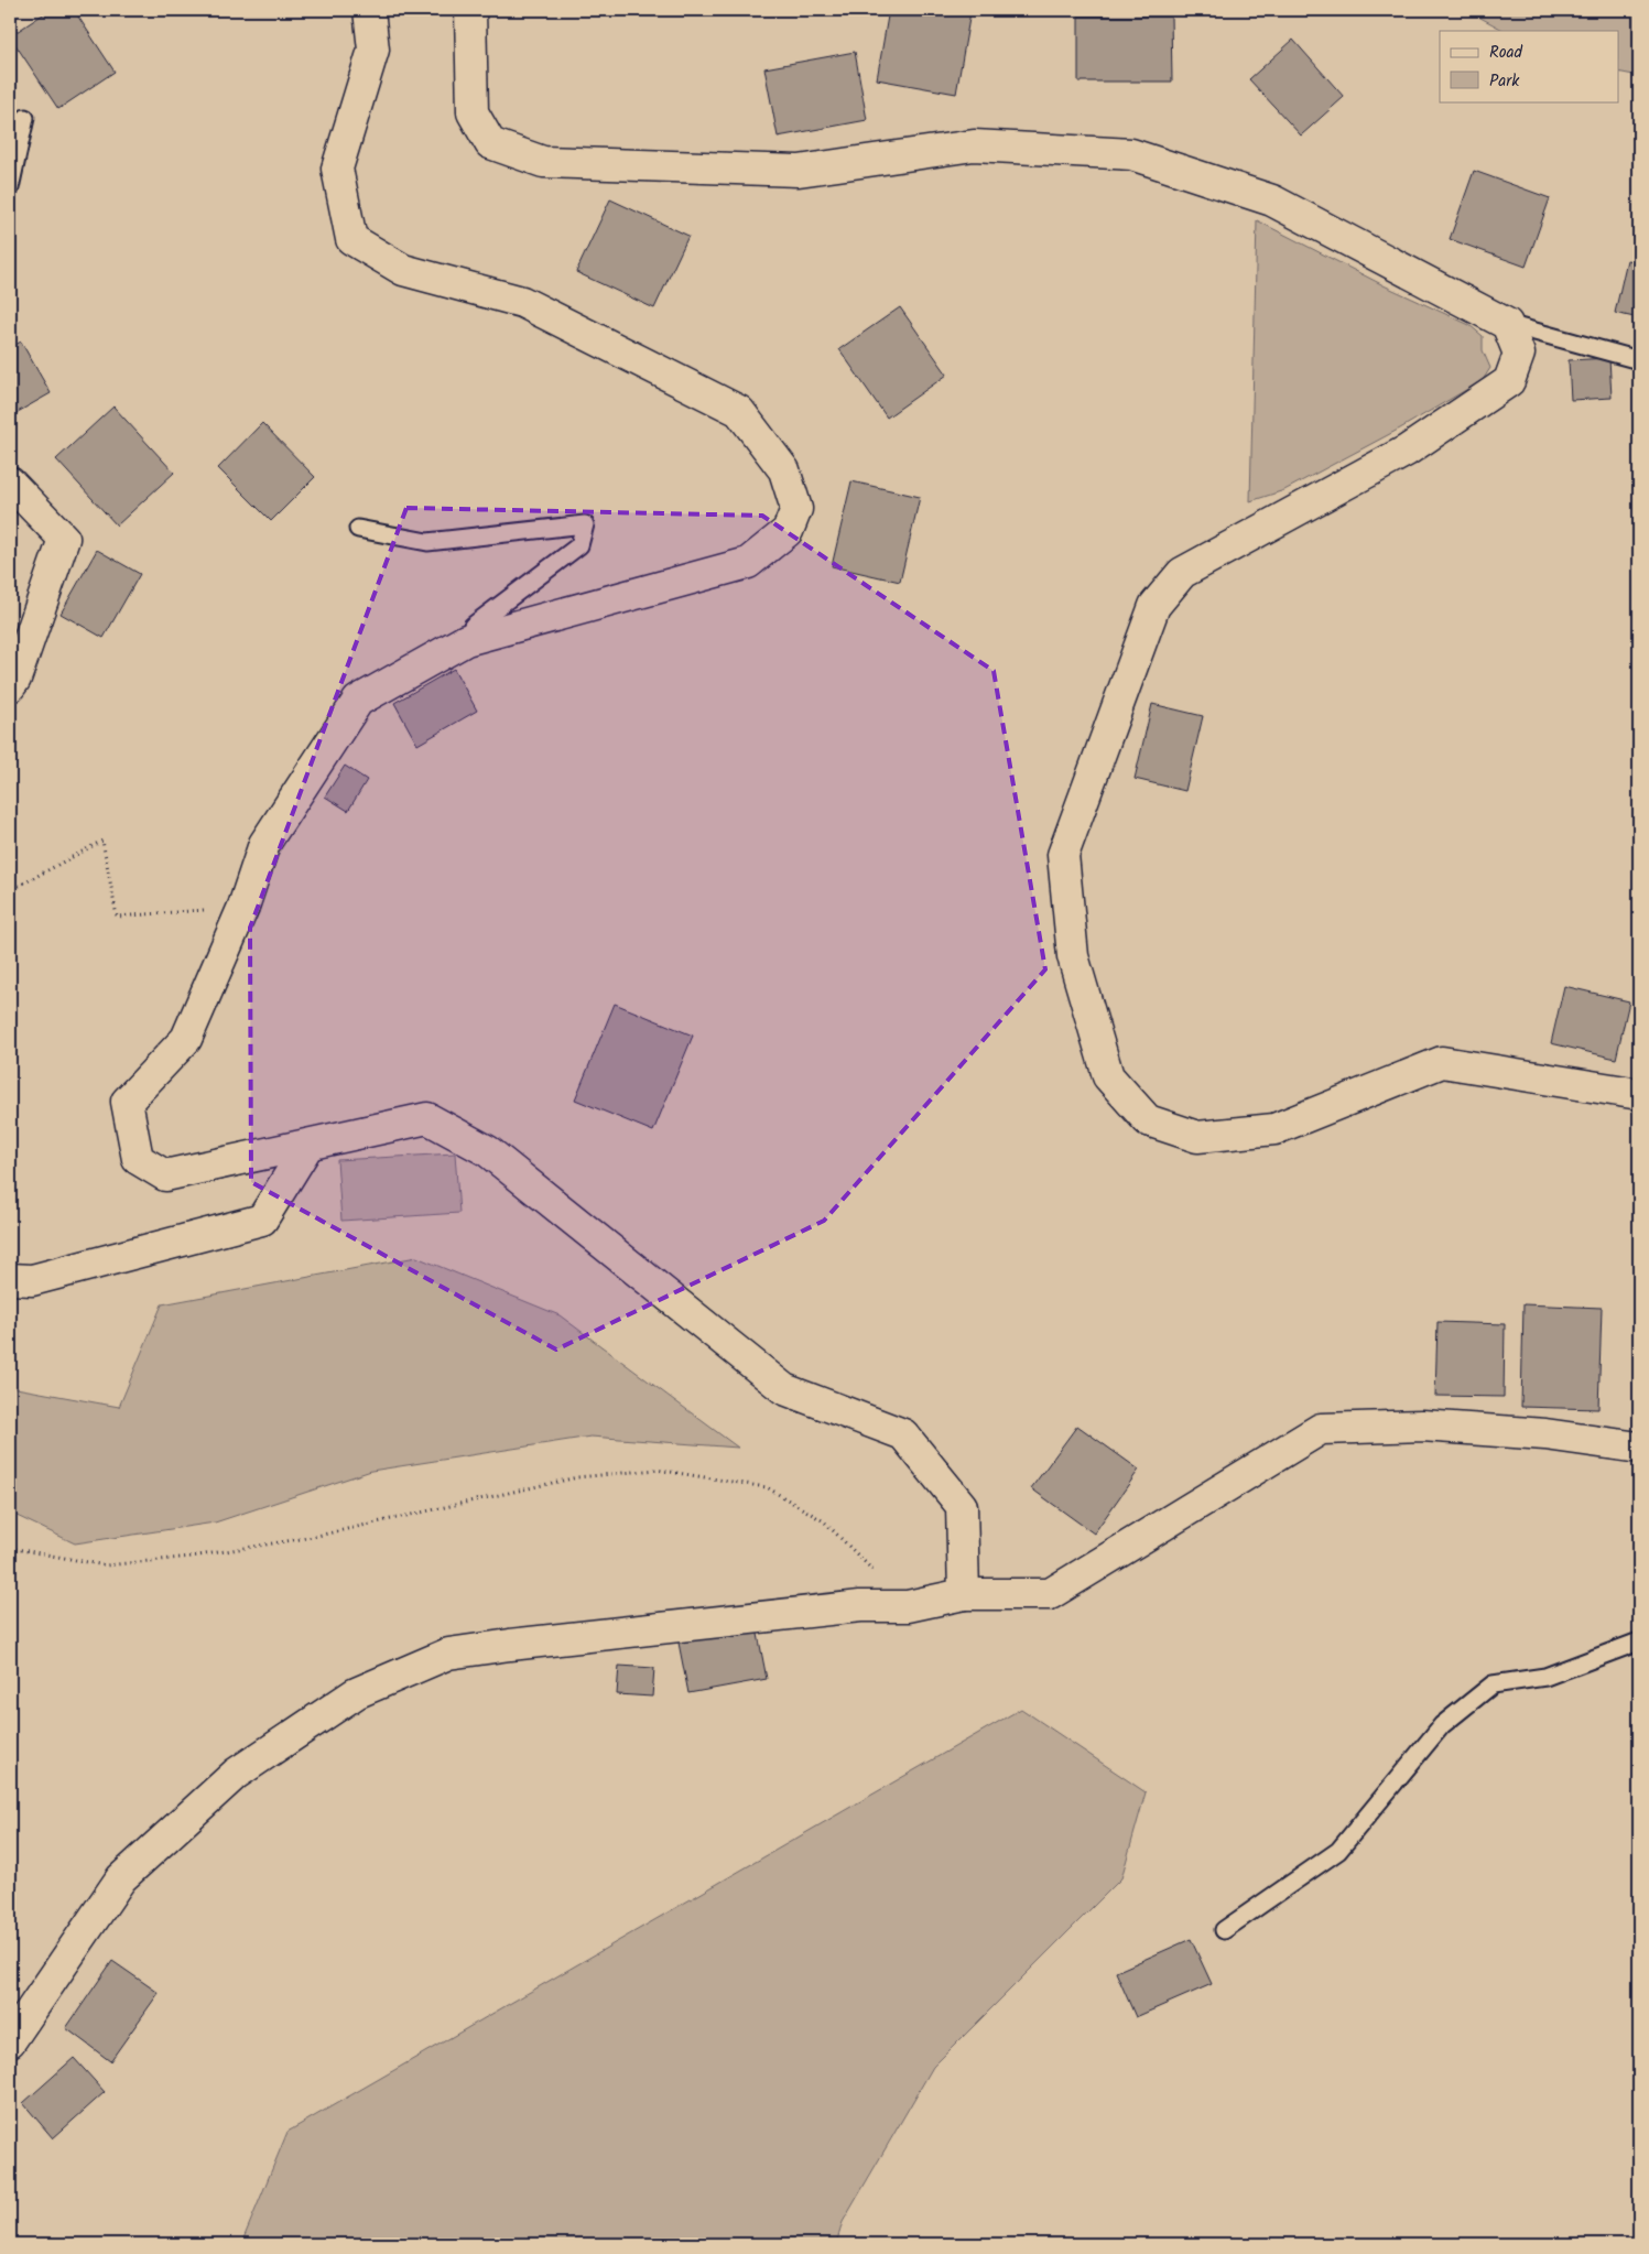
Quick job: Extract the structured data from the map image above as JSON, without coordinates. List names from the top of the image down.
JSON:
{
  "legend": ["Road", "Park"]
}
